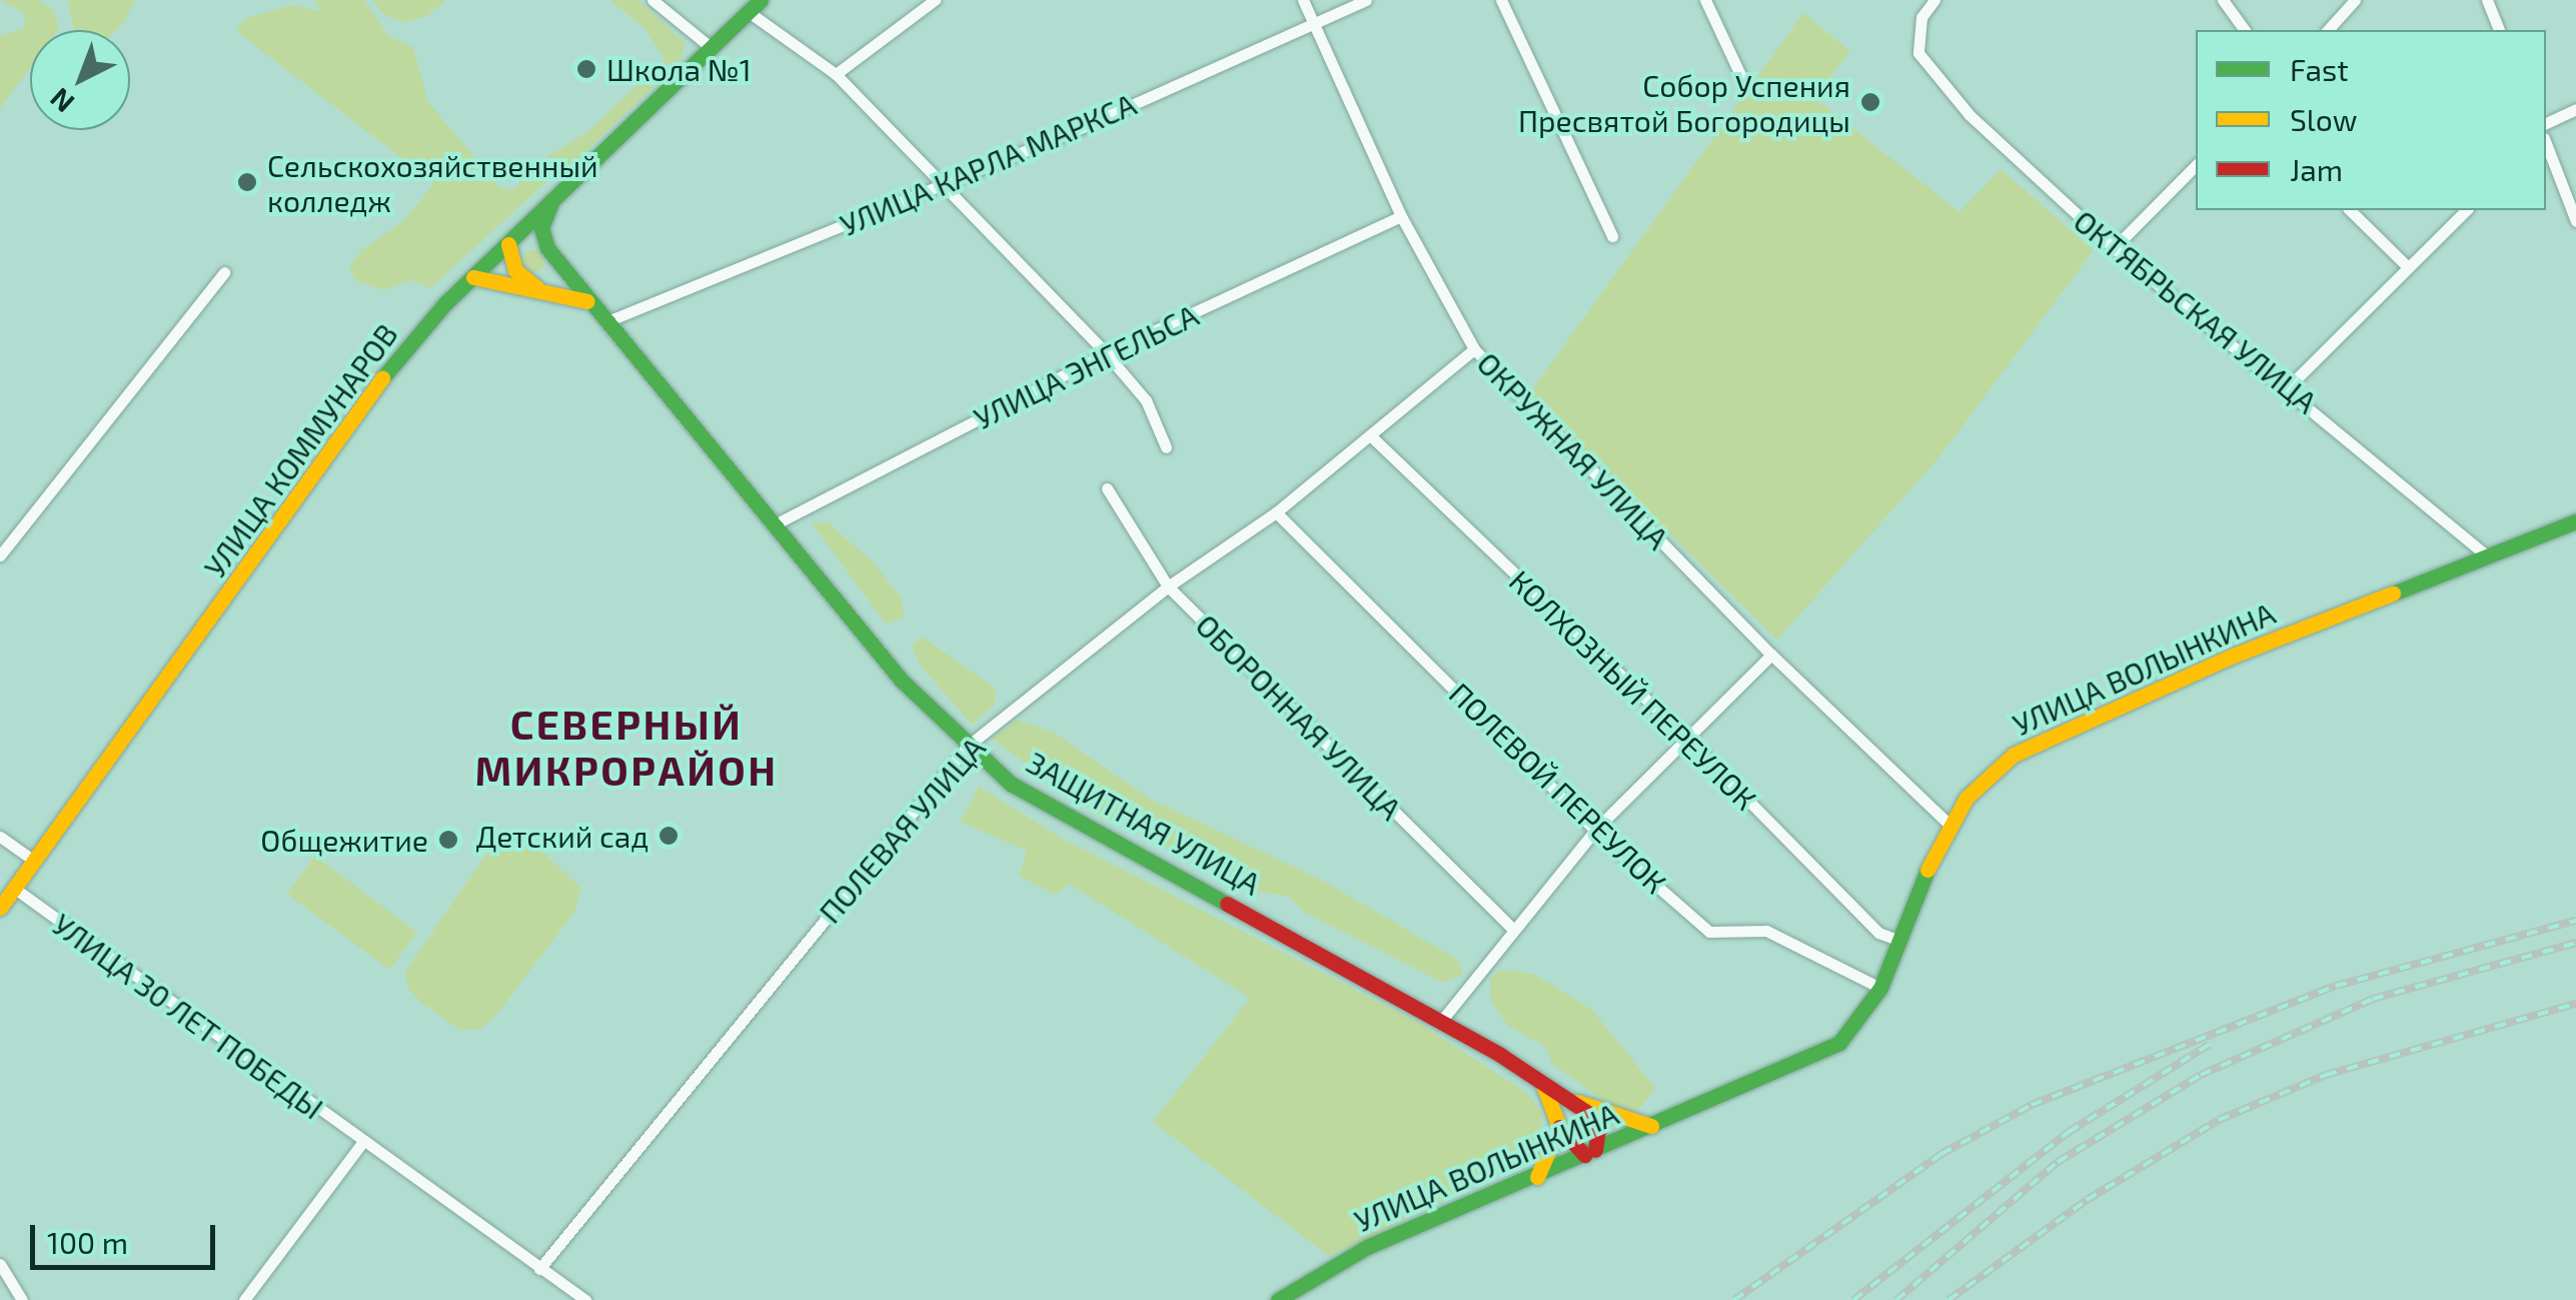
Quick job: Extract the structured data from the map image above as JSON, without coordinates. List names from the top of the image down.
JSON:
{
  "streets": {
    "street": [
      "УЛИЦА КАРЛА МАРКСА",
      "ОКТЯБРЬСКАЯ УЛИЦА",
      "УЛИЦА ЭНГЕЛЬСА",
      "УЛИЦА КОММУНАРОВ",
      "ОКРУЖНАЯ УЛИЦА",
      "УЛИЦА ВОЛЫНКИНА",
      "КОЛХОЗНЫЙ ПЕРЕУЛОК",
      "ОБОРОННАЯ УЛИЦА",
      "ПОЛЕВОЙ ПЕРЕУЛОК",
      "ЗАЩИТНАЯ УЛИЦА",
      "ПОЛЕВАЯ УЛИЦА",
      "УЛИЦА 30 ЛЕТ ПОБЕДЫ"
    ]
  },
  "crossings": [
    ["УЛИЦА КАРЛА МАРКСА", "ОКРУЖНАЯ УЛИЦА"],
    ["УЛИЦА КАРЛА МАРКСА", "ЗАЩИТНАЯ УЛИЦА"],
    ["ОКТЯБРЬСКАЯ УЛИЦА", "УЛИЦА ВОЛЫНКИНА"],
    ["УЛИЦА ЭНГЕЛЬСА", "ОКРУЖНАЯ УЛИЦА"],
    ["УЛИЦА ЭНГЕЛЬСА", "ЗАЩИТНАЯ УЛИЦА"],
    ["УЛИЦА КОММУНАРОВ", "УЛИЦА 30 ЛЕТ ПОБЕДЫ"],
    ["ОКРУЖНАЯ УЛИЦА", "УЛИЦА ВОЛЫНКИНА"],
    ["ОКРУЖНАЯ УЛИЦА", "ПОЛЕВАЯ УЛИЦА"],
    ["УЛИЦА ВОЛЫНКИНА", "КОЛХОЗНЫЙ ПЕРЕУЛОК"],
    ["УЛИЦА ВОЛЫНКИНА", "ПОЛЕВОЙ ПЕРЕУЛОК"],
    ["КОЛХОЗНЫЙ ПЕРЕУЛОК", "ПОЛЕВАЯ УЛИЦА"],
    ["ОБОРОННАЯ УЛИЦА", "ПОЛЕВАЯ УЛИЦА"],
    ["ПОЛЕВОЙ ПЕРЕУЛОК", "ПОЛЕВАЯ УЛИЦА"],
    ["ЗАЩИТНАЯ УЛИЦА", "ПОЛЕВАЯ УЛИЦА"],
    ["ПОЛЕВАЯ УЛИЦА", "УЛИЦА 30 ЛЕТ ПОБЕДЫ"]
  ],
  "districts": ["СЕВЕРНЫЙ МИКРОРАЙОН"],
  "places": [
    "Школа №1",
    "Собор Успения Пресвятой Богородицы",
    "Сельскохозяйственный колледж",
    "Детский сад",
    "Общежитие"
  ],
  "legend": ["Fast", "Slow", "Jam"],
  "scale_bar": "100 m",
  "north": "bottom left"
}
